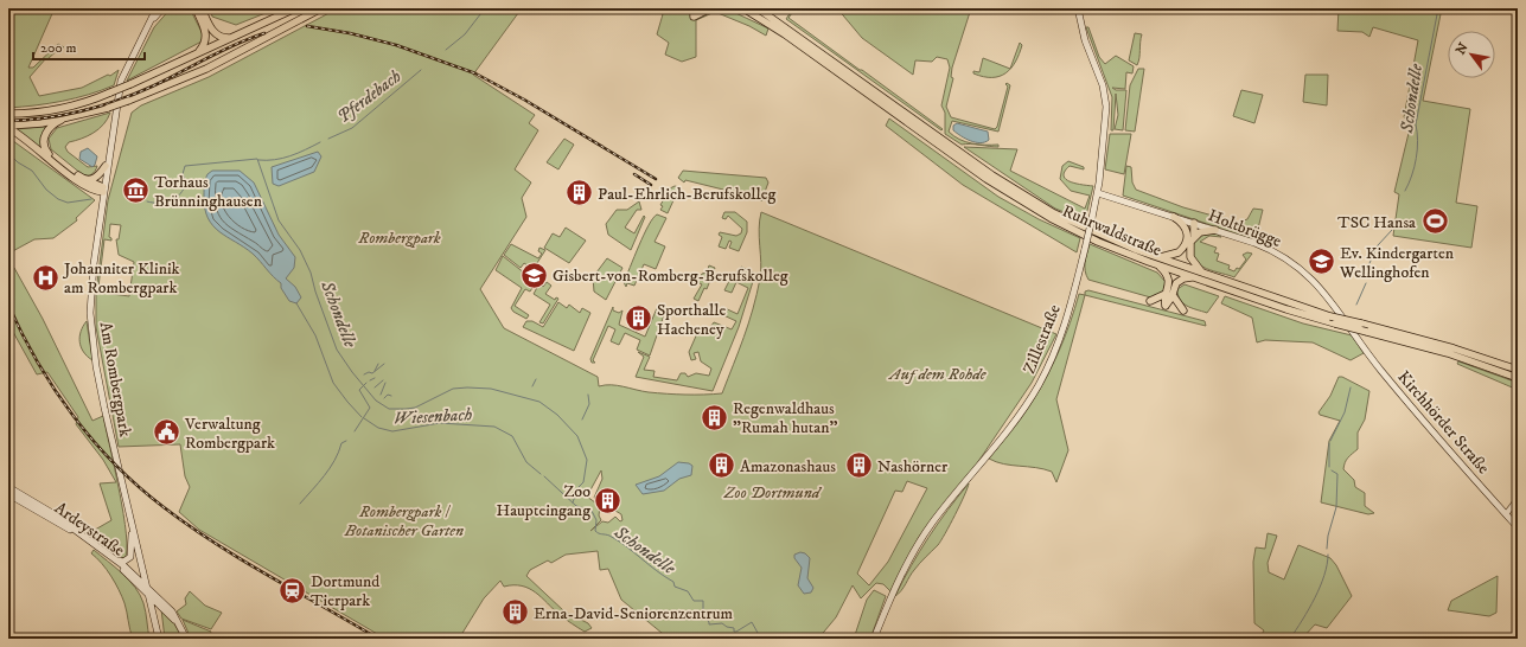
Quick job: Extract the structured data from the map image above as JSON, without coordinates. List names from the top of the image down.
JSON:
{
  "streets": {
    "highway": ["Ruhrwaldstraße"],
    "main road": [
      "Holtbrügge",
      "Zillestraße",
      "Am Rombergpark",
      "Kirchhörder Straße",
      "Ardeystraße"
    ]
  },
  "crossings": [
    ["Holtbrügge", "Zillestraße"],
    ["Holtbrügge", "Kirchhörder Straße"],
    ["Am Rombergpark", "Ardeystraße"]
  ],
  "water": ["Pferdebach", "Schondelle", "Wiesenbach"],
  "parks": [
    "Rombergpark",
    "Auf dem Rohde",
    "Zoo Dortmund",
    "Rombergpark / Botanischer Garten"
  ],
  "places": {
    "museum": ["Torhaus Brünninghausen"],
    "building": [
      "Paul-Ehrlich-Berufskolleg",
      "Sporthalle Hacheney",
      "Regenwaldhaus \"Rumah hutan\"",
      "Amazonashaus",
      "Nashörner",
      "Zoo Haupteingang",
      "Erna-David-Seniorenzentrum"
    ],
    "sports": ["TSC Hansa"],
    "school or university": ["Ev. Kindergarten Wellinghofen", "Gisbert-von-Romberg-Berufskolleg"],
    "hospital": ["Johanniter Klinik am Rombergpark"],
    "public building": ["Verwaltung Rombergpark"],
    "station": ["Dortmund Tierpark"]
  },
  "scale_bar": "200 m",
  "north": "top left"
}
